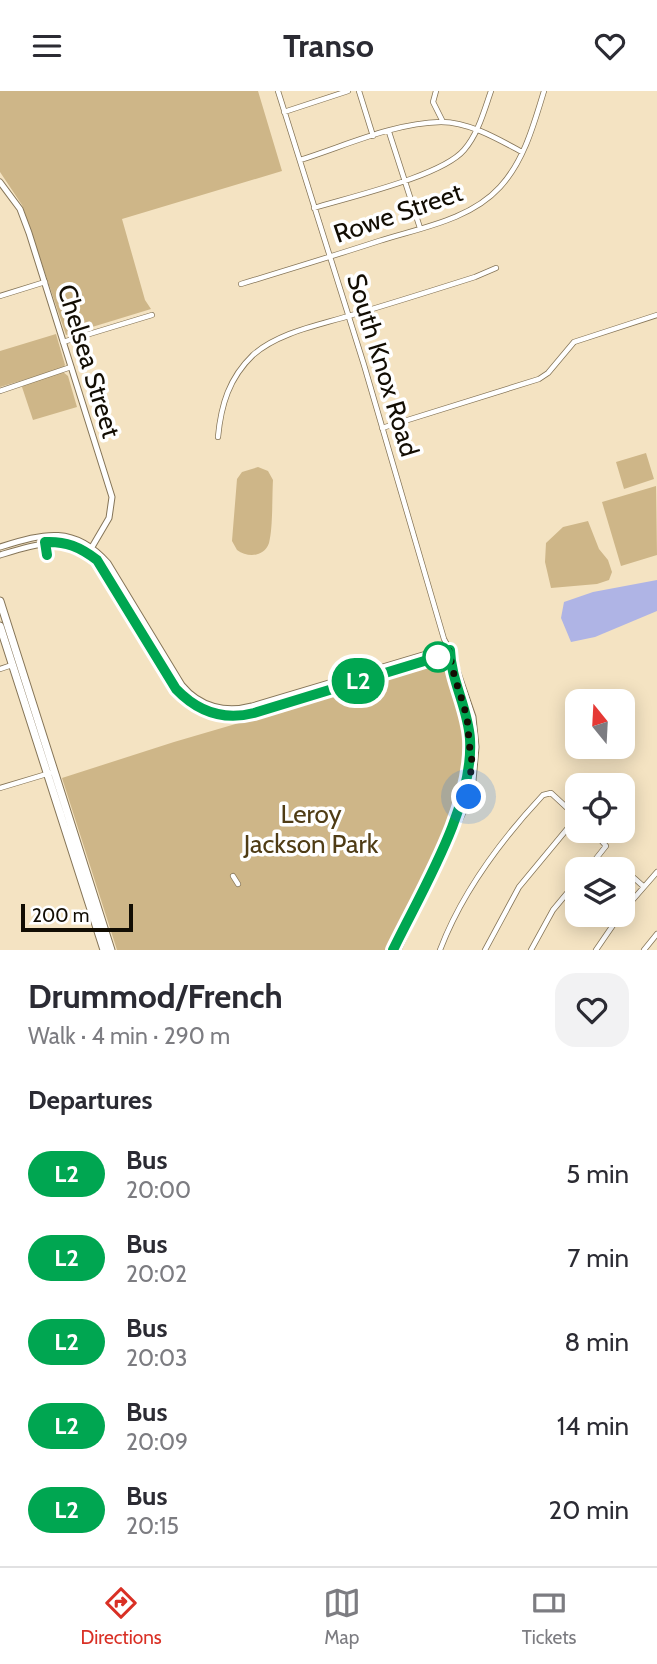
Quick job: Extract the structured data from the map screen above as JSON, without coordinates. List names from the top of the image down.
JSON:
{
  "streets": {
    "street": ["Rowe Street", "Chelsea Street", "South Knox Road"]
  },
  "crossings": [
    ["Rowe Street", "South Knox Road"]
  ],
  "parks": ["Leroy Jackson Park"],
  "lines": ["bus line L2"],
  "scale_bar": "200 m",
  "north": "top",
  "page": {
    "header": "Transo",
    "on_map": "L2",
    "scale": "200 m",
    "heading": [
      ["Drummod/French", "Walk · 4 min · 290 m"],
      "Departures"
    ],
    "list": [
      {
        "mark": "L2",
        "name": "Bus",
        "note": "20:00",
        "value": "5 min"
      },
      {
        "mark": "L2",
        "name": "Bus",
        "note": "20:02",
        "value": "7 min"
      },
      {
        "mark": "L2",
        "name": "Bus",
        "note": "20:03",
        "value": "8 min"
      },
      {
        "mark": "L2",
        "name": "Bus",
        "note": "20:09",
        "value": "14 min"
      },
      {
        "mark": "L2",
        "name": "Bus",
        "note": "20:15",
        "value": "20 min"
      }
    ],
    "tabs": ["Directions", "Map", "Tickets"]
  }
}
